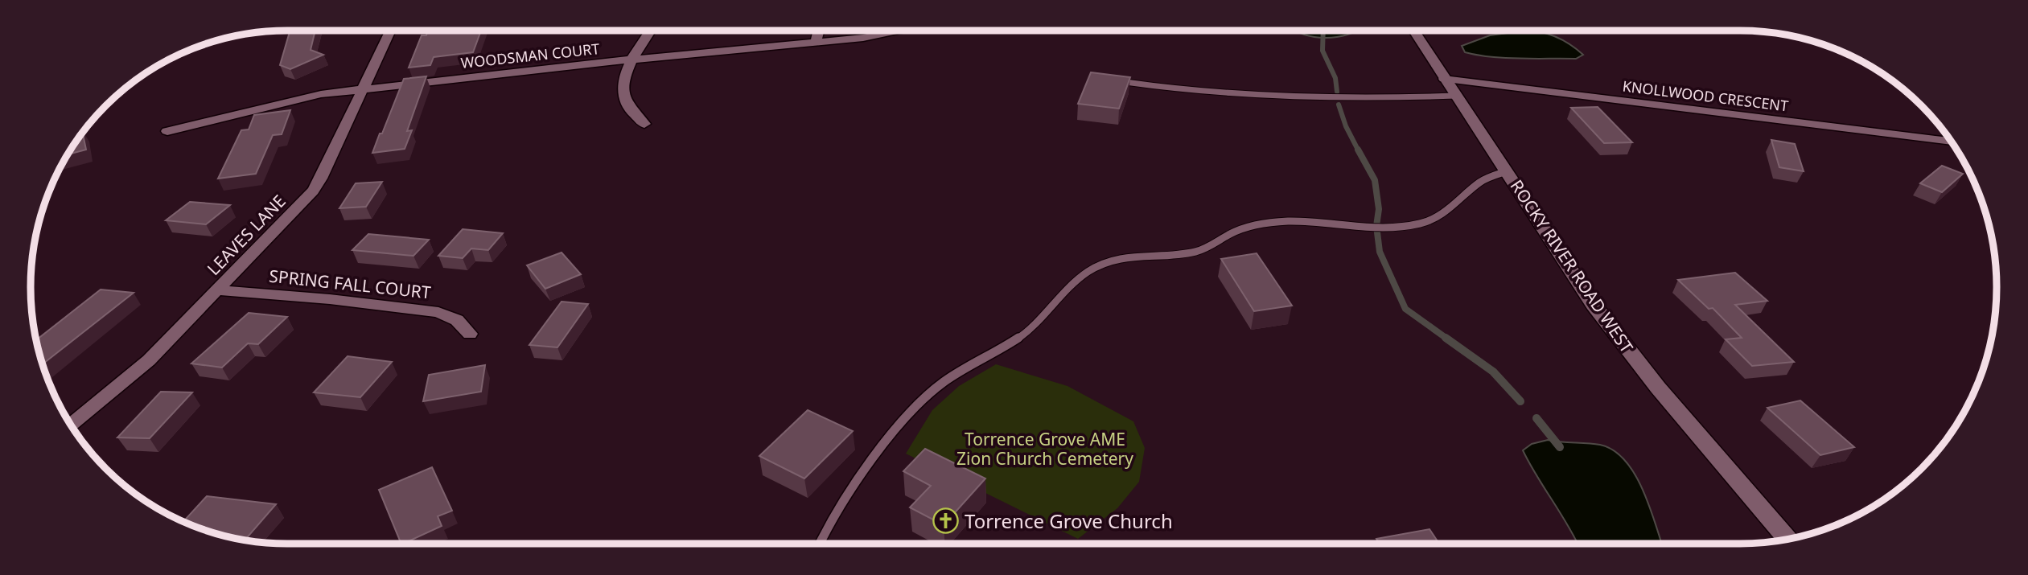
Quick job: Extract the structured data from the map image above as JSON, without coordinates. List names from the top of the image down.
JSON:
{
  "streets": {
    "street": [
      "WOODSMAN COURT",
      "KNOLLWOOD CRESCENT",
      "LEAVES LANE",
      "ROCKY RIVER ROAD WEST",
      "SPRING FALL COURT"
    ]
  },
  "crossings": [
    ["WOODSMAN COURT", "LEAVES LANE"],
    ["KNOLLWOOD CRESCENT", "ROCKY RIVER ROAD WEST"],
    ["LEAVES LANE", "SPRING FALL COURT"]
  ],
  "parks": ["Torrence Grove AME Zion Church Cemetery"],
  "places": {
    "church": ["Torrence Grove Church"]
  }
}
